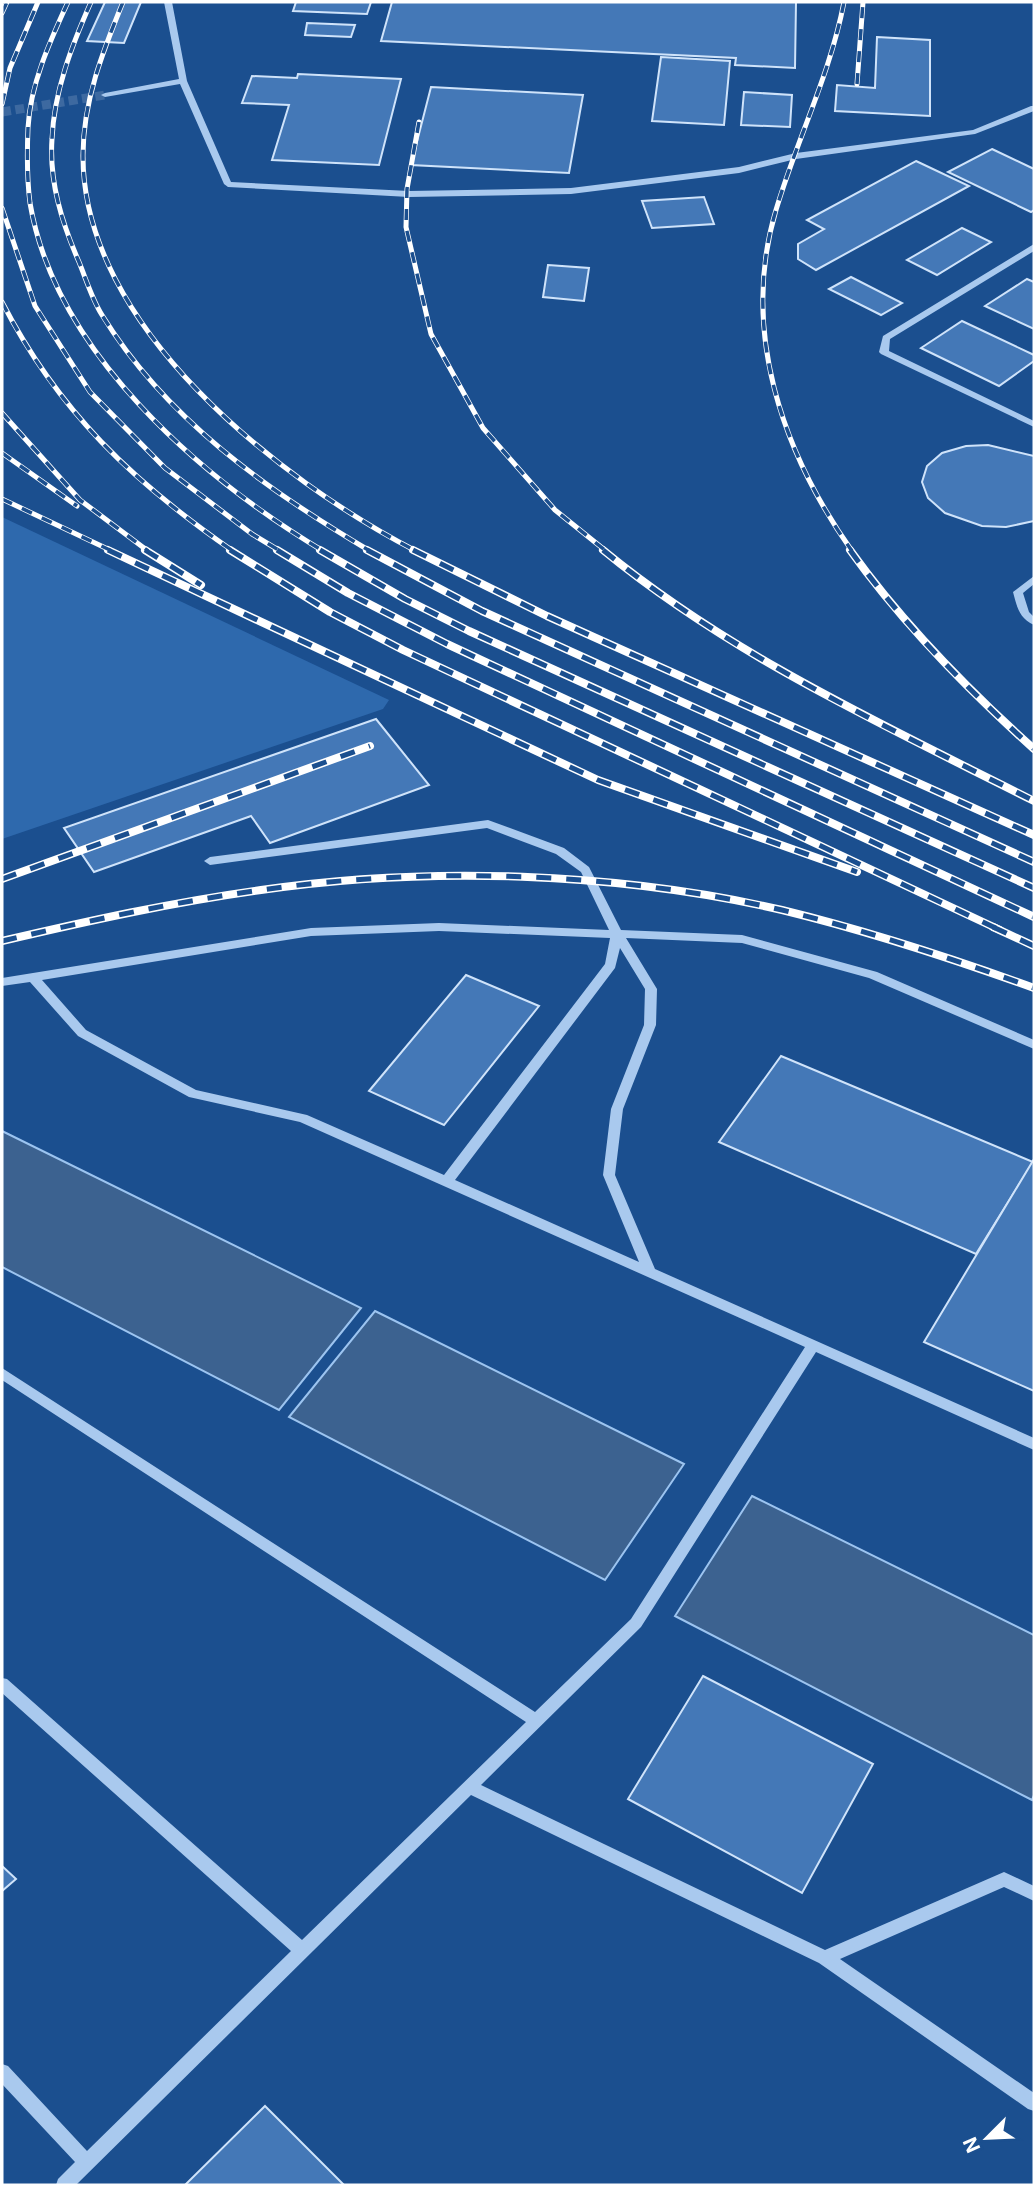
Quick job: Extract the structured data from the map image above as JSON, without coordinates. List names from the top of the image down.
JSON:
{
  "north": "bottom left"
}
